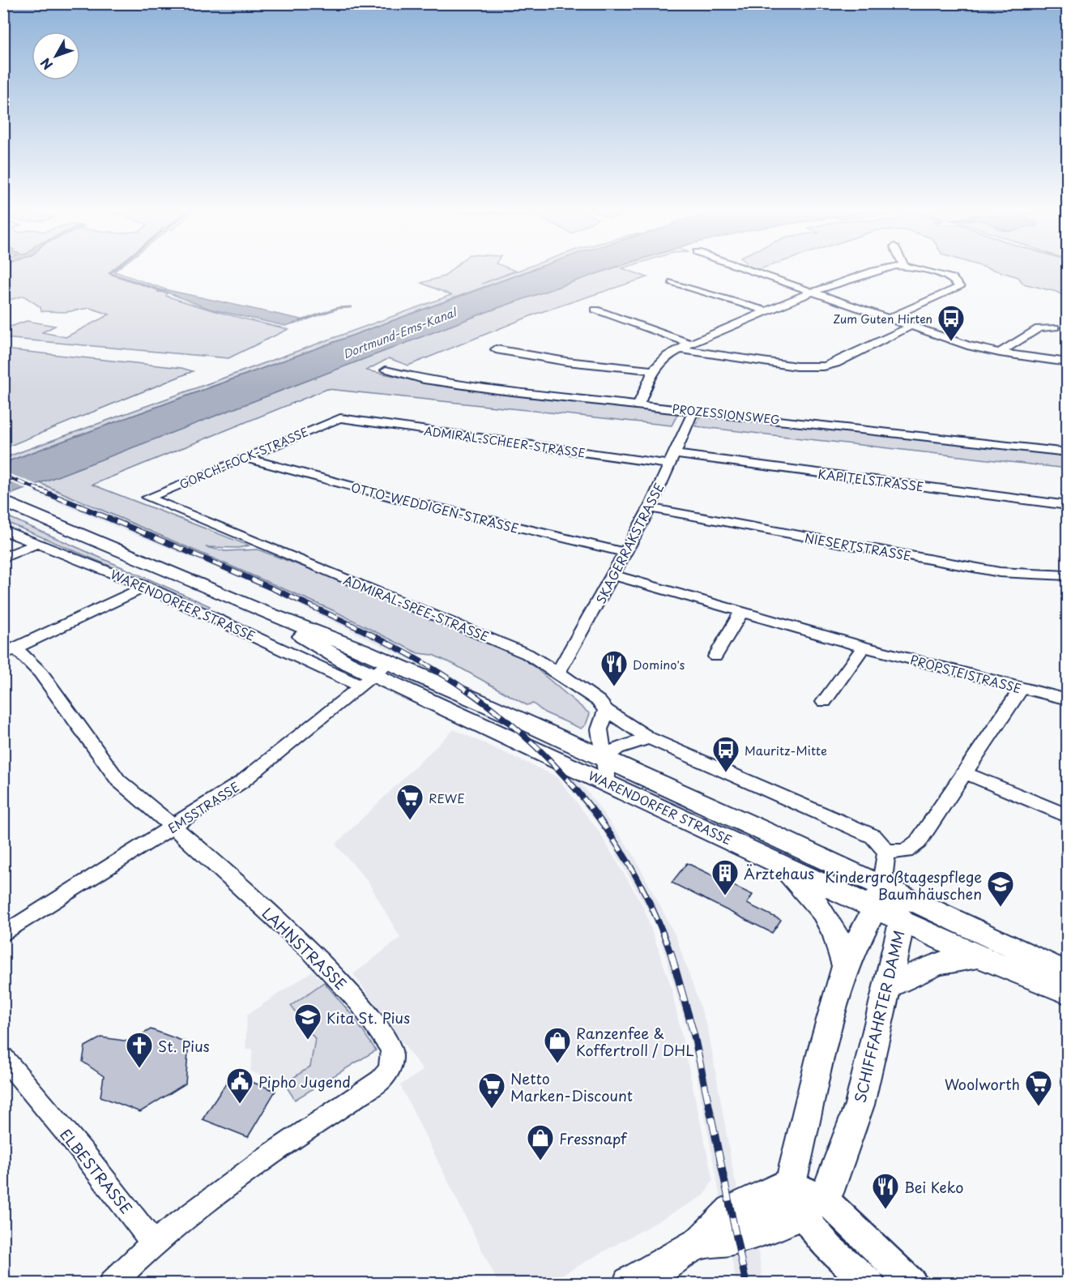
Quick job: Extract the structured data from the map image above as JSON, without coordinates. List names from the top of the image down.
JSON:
{
  "streets": {
    "main road": ["WARENDORFER STRASSE", "SCHIFFFAHRTER DAMM"],
    "street": [
      "PROZESSIONSWEG",
      "ADMIRAL-SCHEER-STRASSE",
      "GORCH-FOCK-STRASSE",
      "KAPITELSTRASSE",
      "OTTO-WEDDIGEN-STRASSE",
      "SKAGERRAKSTRASSE",
      "NIESERTSTRASSE",
      "ADMIRAL-SPEE-STRASSE",
      "PROPSTEISTRASSE",
      "EMSSTRASSE",
      "LAHNSTRASSE",
      "ELBESTRASSE"
    ]
  },
  "crossings": [
    ["PROZESSIONSWEG", "SKAGERRAKSTRASSE"],
    ["ADMIRAL-SCHEER-STRASSE", "GORCH-FOCK-STRASSE"],
    ["ADMIRAL-SCHEER-STRASSE", "KAPITELSTRASSE"],
    ["ADMIRAL-SCHEER-STRASSE", "SKAGERRAKSTRASSE"],
    ["GORCH-FOCK-STRASSE", "OTTO-WEDDIGEN-STRASSE"],
    ["GORCH-FOCK-STRASSE", "ADMIRAL-SPEE-STRASSE"],
    ["KAPITELSTRASSE", "SKAGERRAKSTRASSE"],
    ["OTTO-WEDDIGEN-STRASSE", "SKAGERRAKSTRASSE"],
    ["SKAGERRAKSTRASSE", "NIESERTSTRASSE"],
    ["SKAGERRAKSTRASSE", "ADMIRAL-SPEE-STRASSE"],
    ["SKAGERRAKSTRASSE", "PROPSTEISTRASSE"],
    ["WARENDORFER STRASSE", "EMSSTRASSE"],
    ["WARENDORFER STRASSE", "SCHIFFFAHRTER DAMM"],
    ["EMSSTRASSE", "LAHNSTRASSE"],
    ["LAHNSTRASSE", "ELBESTRASSE"]
  ],
  "water": ["Dortmund-Ems-Kanal"],
  "places": {
    "bus stop": ["Zum Guten Hirten", "Mauritz-Mitte"],
    "restaurant": ["Domino's", "Bei Keko"],
    "supermarket": ["REWE", "Woolworth", "Netto Marken-Discount"],
    "building": ["Ärztehaus"],
    "school or university": ["Kindergroßtagespflege Baumhäuschen", "Kita St. Pius"],
    "shop": ["Ranzenfee & Koffertroll / DHL", "Fressnapf"],
    "church": ["St. Pius"],
    "public building": ["Pipho Jugend"]
  },
  "north": "bottom left"
}
